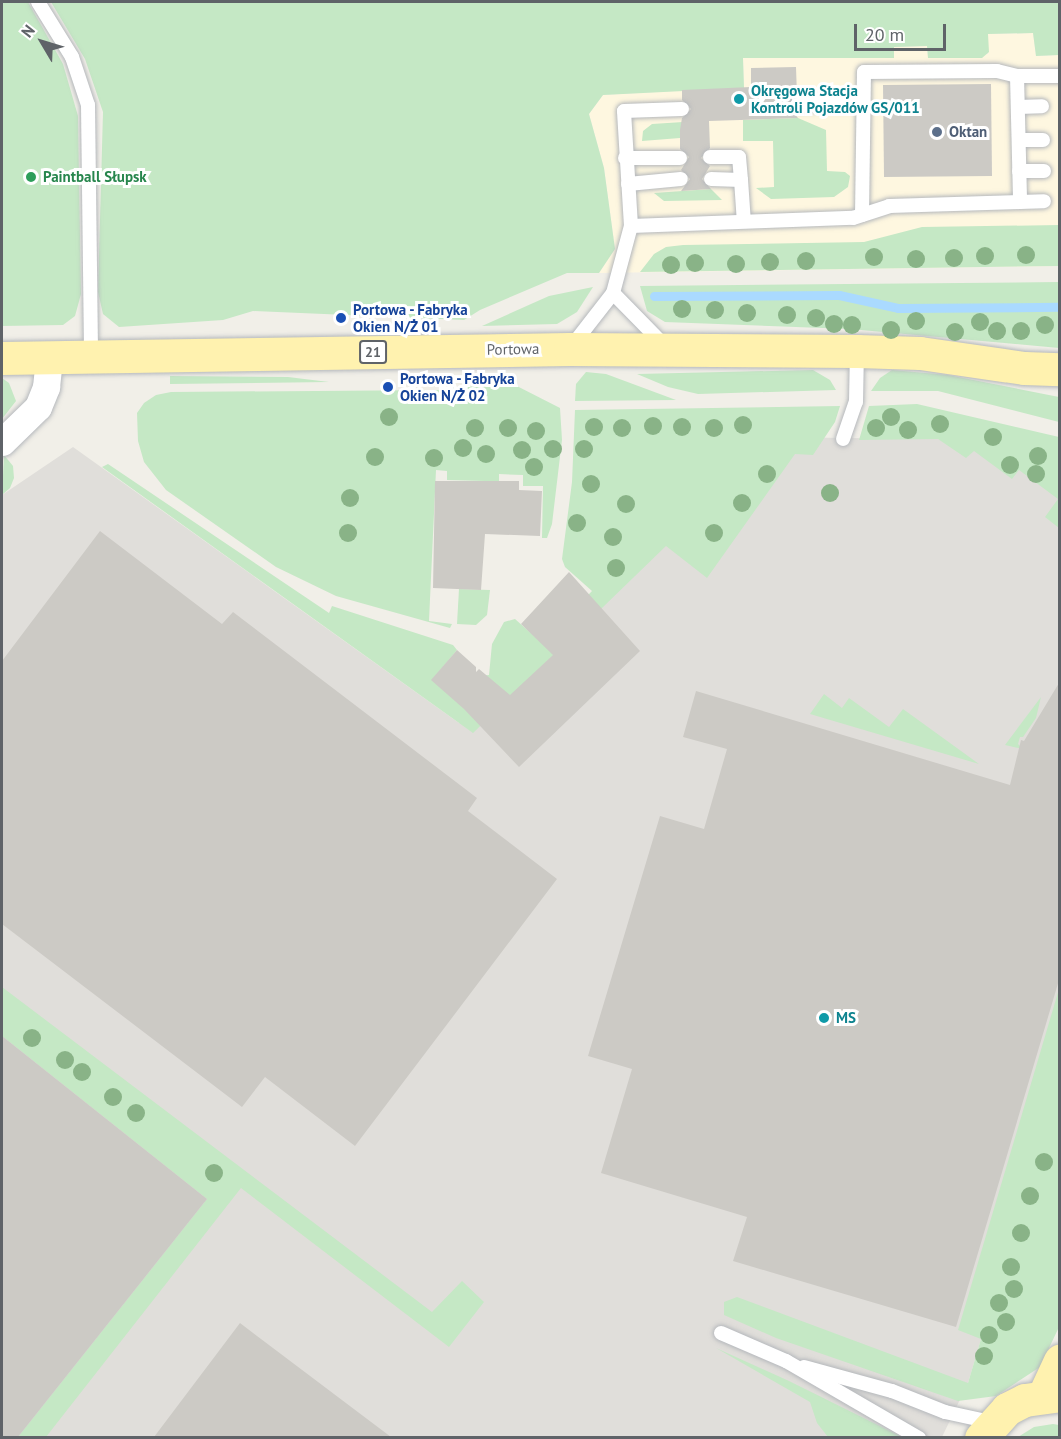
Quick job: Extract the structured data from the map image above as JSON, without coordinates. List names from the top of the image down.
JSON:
{
  "streets": {
    "main road": ["Portowa", "21"]
  },
  "places": [
    "Okręgowa Stacja Kontroli Pojazdów GS/011",
    "Oktan",
    "Paintball Słupsk",
    "Portowa - Fabryka Okien N/Ż 01",
    "Portowa - Fabryka Okien N/Ż 02",
    "MS"
  ],
  "scale_bar": "20 m",
  "north": "top left"
}
